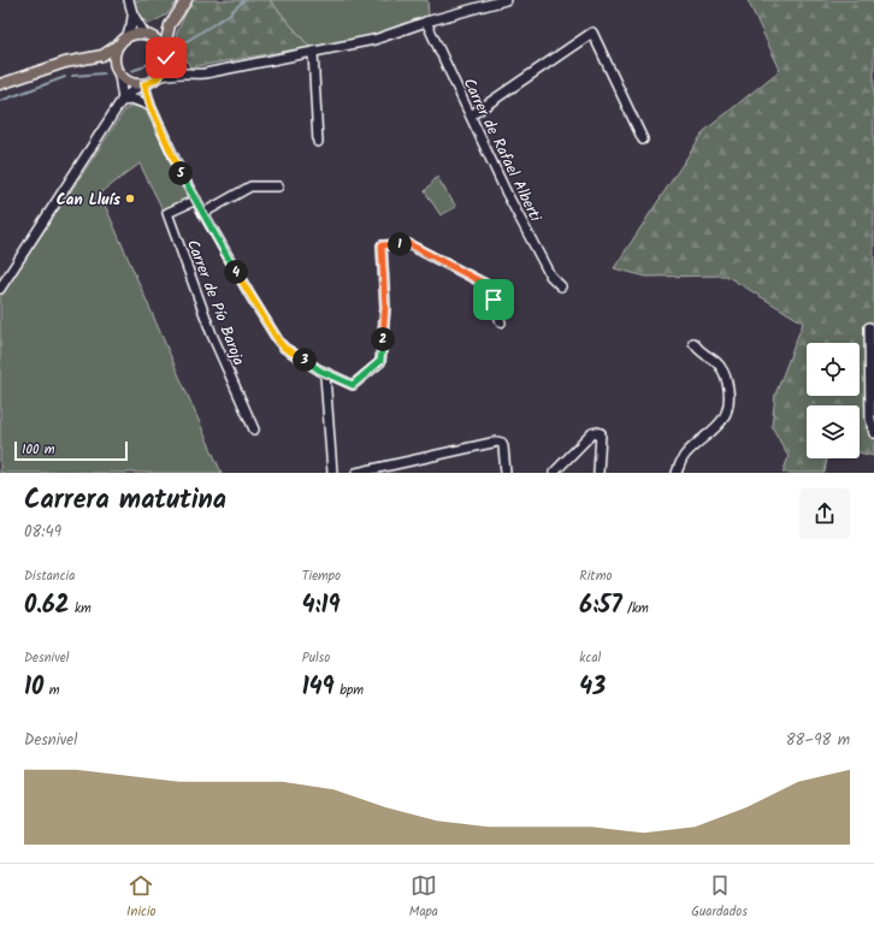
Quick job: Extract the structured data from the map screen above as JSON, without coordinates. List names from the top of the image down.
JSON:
{
  "streets": {
    "street": ["Carrer de Rafael Alberti", "Carrer de Pío Baroja"]
  },
  "places": ["Can Lluís"],
  "scale_bar": "100 m",
  "page": {
    "pins": [
      "5",
      "1",
      "4",
      "2",
      "3"
    ],
    "scale": "100 m",
    "heading": ["Carrera matutina", "08:49"],
    "stats": [
      ["Distancia", "0.62 km"],
      ["Tiempo", "4:19"],
      ["Ritmo", "6:57 /km"],
      ["Desnivel", "10 m"],
      ["Pulso", "149 bpm"],
      ["kcal", "43"]
    ],
    "chart": ["Desnivel", "88–98 m"],
    "tabs": ["Inicio", "Mapa", "Guardados"]
  }
}
